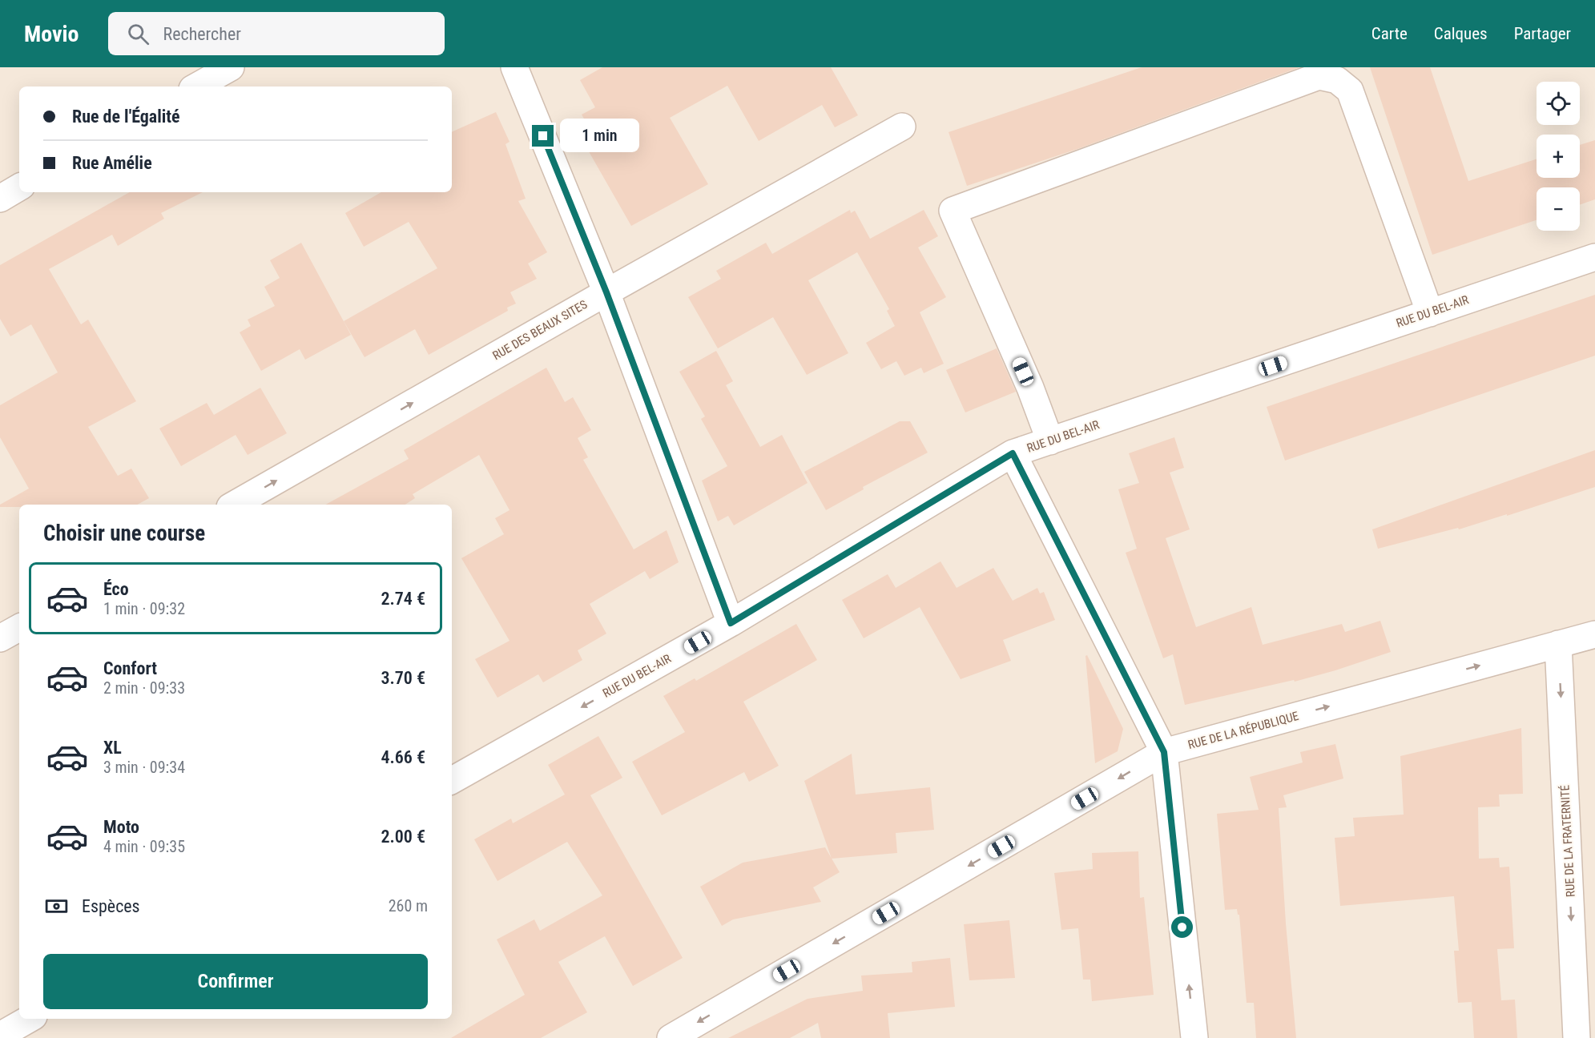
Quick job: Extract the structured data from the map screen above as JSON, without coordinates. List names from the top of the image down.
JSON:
{
  "streets": {
    "street": [
      "RUE DU BEL-AIR",
      "RUE DES BEAUX SITES",
      "RUE DE LA RÉPUBLIQUE",
      "RUE DE LA FRATERNITÉ"
    ]
  },
  "crossings": [
    ["RUE DE LA RÉPUBLIQUE", "RUE DE LA FRATERNITÉ"]
  ],
  "one_way": ["RUE DES BEAUX SITES", "RUE DE LA FRATERNITÉ"],
  "page": {
    "header": "Movio",
    "search": "Rechercher",
    "nav": ["Carte", "Calques", "Partager"],
    "map_buttons": ["+", "−"],
    "banner": ["Rue de l'Égalité", "Rue Amélie"],
    "bubble": "1 min",
    "heading": "Choisir une course",
    "list": [
      {
        "name": "Éco",
        "note": "1 min · 09:32",
        "value": "2.74 €"
      },
      {
        "name": "Confort",
        "note": "2 min · 09:33",
        "value": "3.70 €"
      },
      {
        "name": "XL",
        "note": "3 min · 09:34",
        "value": "4.66 €"
      },
      {
        "name": "Moto",
        "note": "4 min · 09:35",
        "value": "2.00 €"
      }
    ],
    "pay": ["Espèces", "260 m"],
    "buttons": "Confirmer"
  }
}
